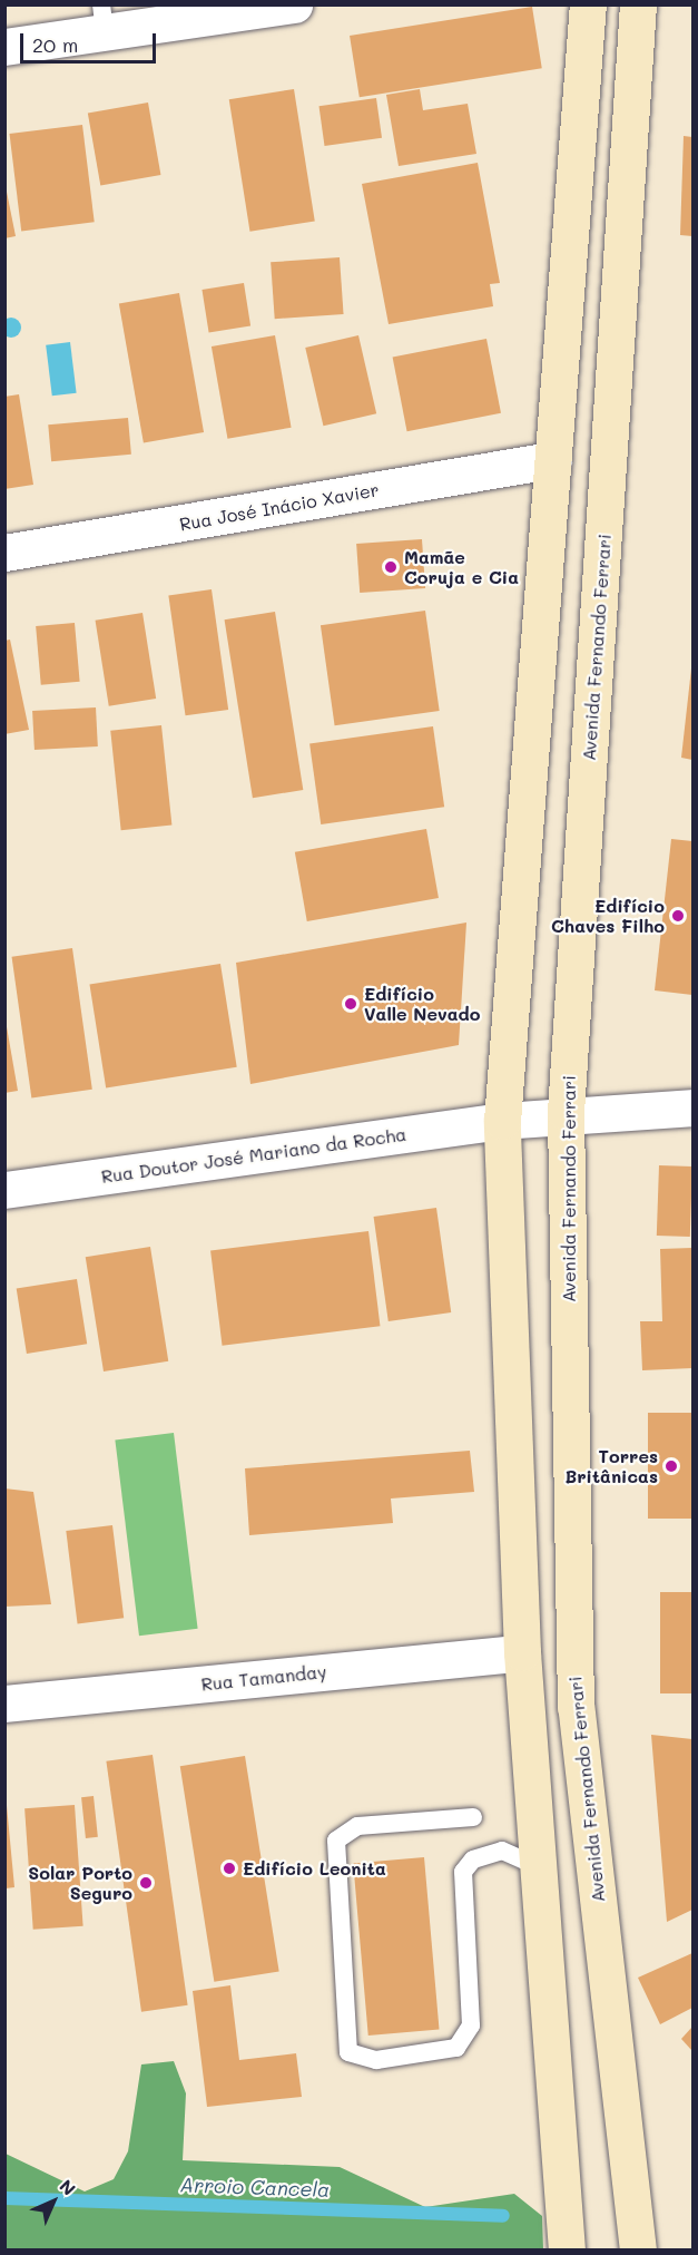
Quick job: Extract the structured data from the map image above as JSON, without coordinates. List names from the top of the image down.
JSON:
{
  "streets": {
    "main road": ["Avenida Fernando Ferrari"],
    "street": ["Rua José Inácio Xavier", "Rua Doutor José Mariano da Rocha", "Rua Tamanday"]
  },
  "crossings": [
    ["Avenida Fernando Ferrari", "Rua Doutor José Mariano da Rocha"]
  ],
  "water": ["Arroio Cancela"],
  "places": [
    "Mamãe Coruja e Cia",
    "Edifício Chaves Filho",
    "Edifício Valle Nevado",
    "Torres Britânicas",
    "Edifício Leonita",
    "Solar Porto Seguro"
  ],
  "scale_bar": "20 m",
  "north": "top right"
}
